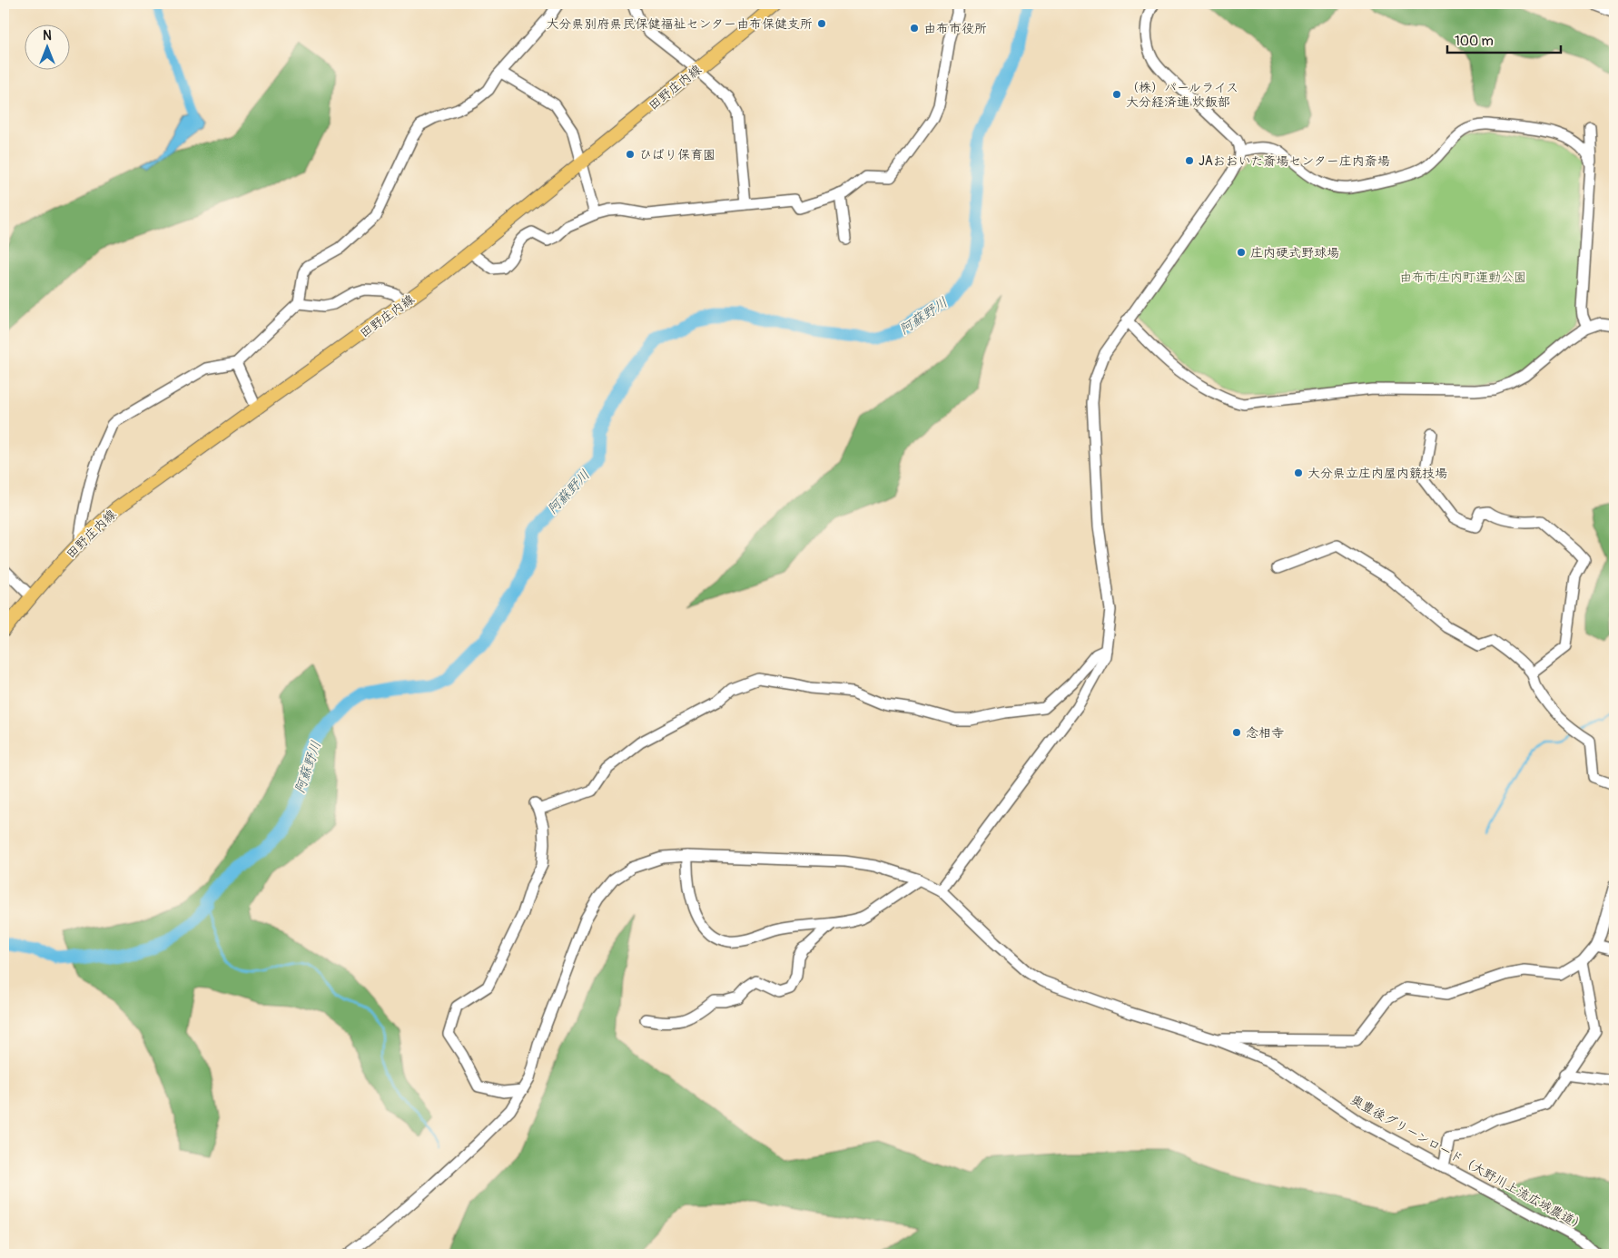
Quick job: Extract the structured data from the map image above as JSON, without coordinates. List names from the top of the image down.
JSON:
{
  "streets": {
    "main road": ["田野庄内線"],
    "street": ["奥豊後グリーンロード（大野川上流広域農道）"]
  },
  "water": ["阿蘇野川"],
  "parks": ["由布市庄内町運動公園"],
  "places": [
    "大分県別府県民保健福祉センター由布保健支所",
    "由布市役所",
    "（株）パールライス 大分経済連 炊飯部",
    "ひばり保育園",
    "JAおおいた斎場センター庄内斎場",
    "庄内硬式野球場",
    "大分県立庄内屋内競技場",
    "念相寺"
  ],
  "scale_bar": "100 m",
  "north": "top"
}
